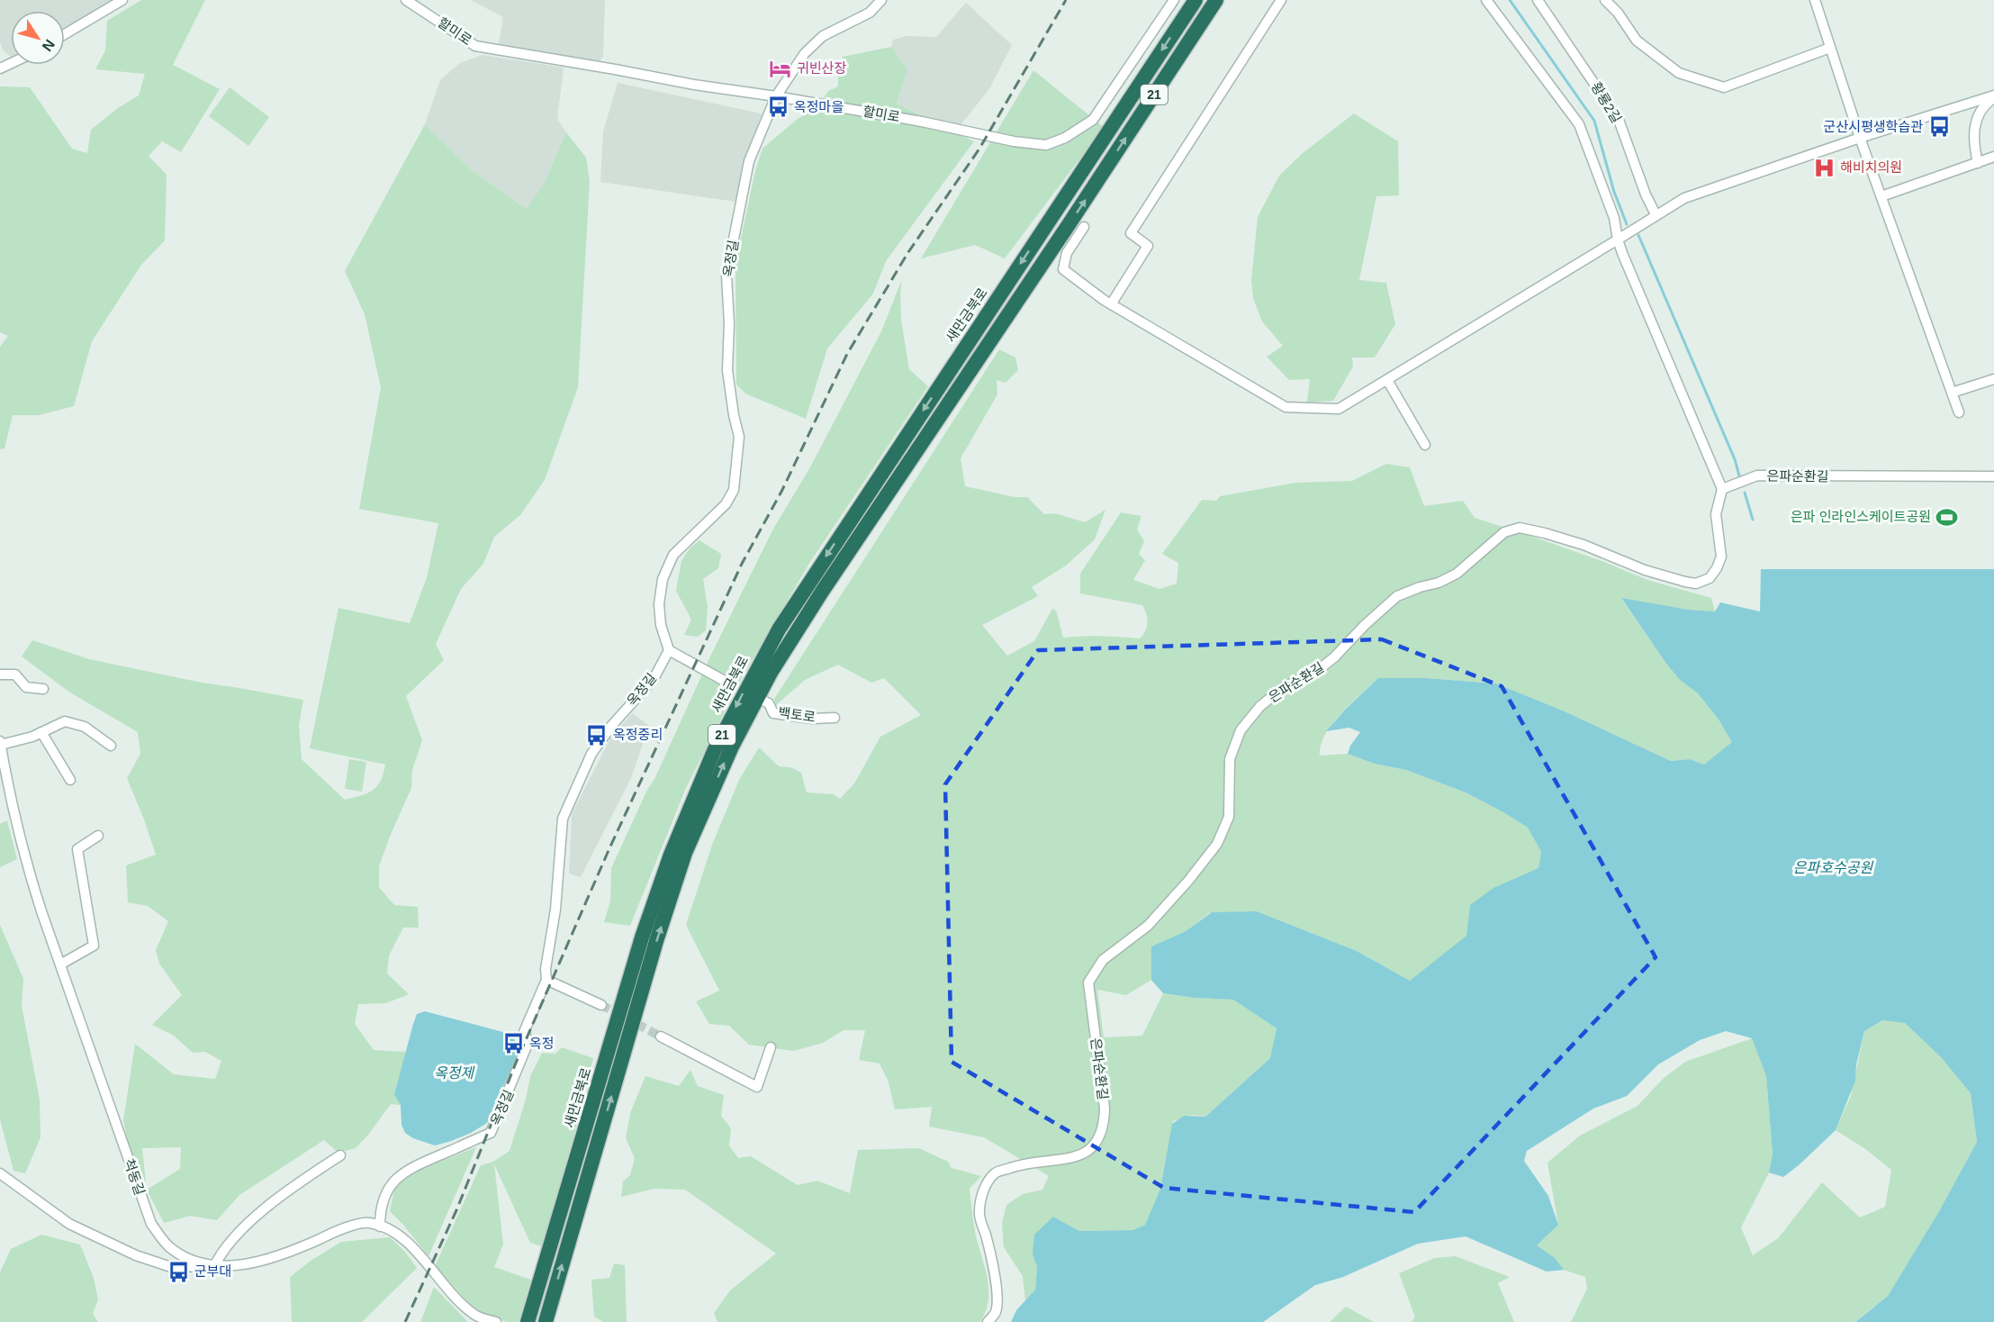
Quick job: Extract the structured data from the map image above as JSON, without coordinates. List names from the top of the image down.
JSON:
{
  "streets": {
    "highway": ["21", "새만금북로"],
    "street": [
      "할미로",
      "황룡2길",
      "옥정길",
      "은파순환길",
      "백토로",
      "척동길"
    ]
  },
  "crossings": [
    ["할미로", "옥정길"],
    ["옥정길", "척동길"]
  ],
  "water": ["은파호수공원", "옥정제"],
  "places": {
    "hotel": ["귀빈산장"],
    "bus stop": [
      "옥정마을",
      "군산시평생학습관",
      "옥정중리",
      "옥정",
      "군부대"
    ],
    "hospital": ["해비치의원"],
    "sports": ["은파 인라인스케이트공원"]
  },
  "north": "bottom right"
}
